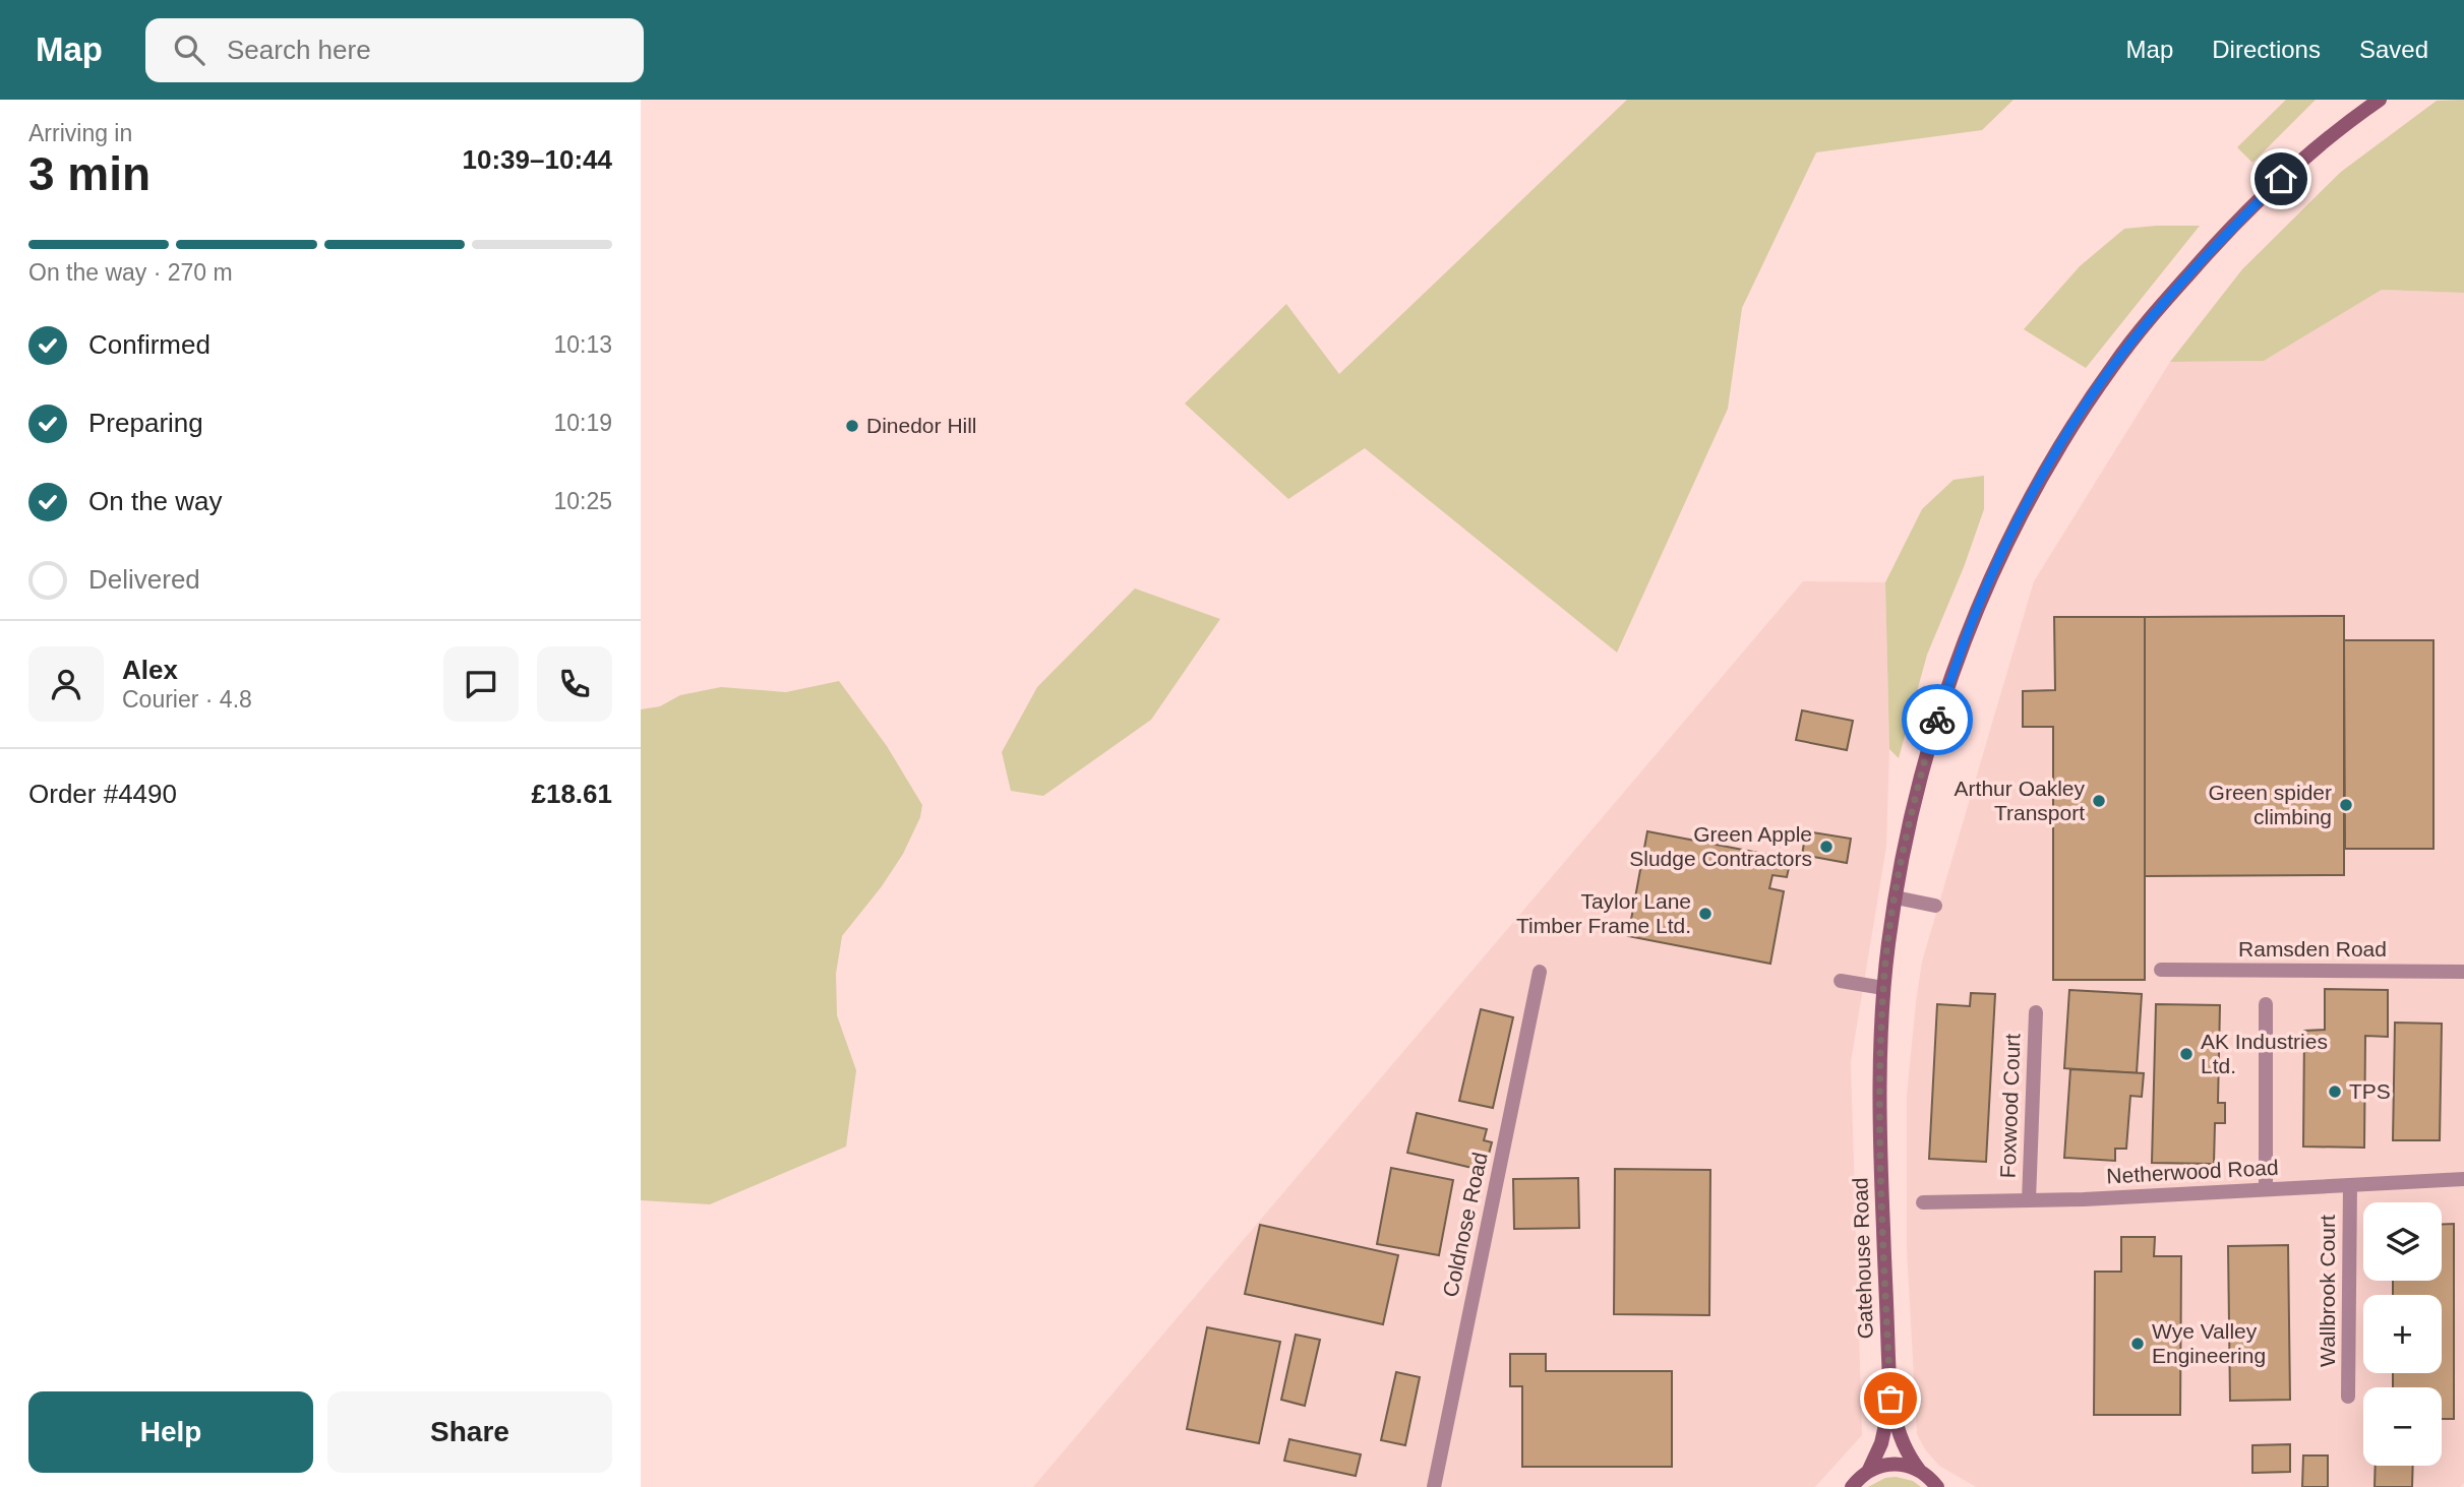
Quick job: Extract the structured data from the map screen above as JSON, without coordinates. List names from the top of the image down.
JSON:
{
  "streets": {
    "main road": ["Gatehouse Road"],
    "street": [
      "Ramsden Road",
      "Foxwood Court",
      "Netherwood Road",
      "Coldnose Road",
      "Wallbrook Court"
    ]
  },
  "crossings": [
    ["Foxwood Court", "Netherwood Road"],
    ["Netherwood Road", "Wallbrook Court"]
  ],
  "places": [
    "Dinedor Hill",
    "Arthur Oakley Transport",
    "Green spider climbing",
    "Green Apple Sludge Contractors",
    "Taylor Lane Timber Frame Ltd.",
    "AK Industries Ltd.",
    "TPS",
    "Wye Valley Engineering"
  ],
  "page": {
    "header": "Map",
    "search": "Search here",
    "nav": ["Map", "Directions", "Saved"],
    "heading": ["3 min", "Arriving in", "10:39–10:44"],
    "panel": [
      "Alex",
      "Courier · 4.8",
      "Order #4490",
      "£18.61"
    ],
    "bar": "On the way · 270 m",
    "list": [
      ["Confirmed", "10:13"],
      ["Preparing", "10:19"],
      ["On the way", "10:25"],
      "Delivered"
    ],
    "map_buttons": ["+", "−"],
    "buttons": ["Help", "Share"]
  }
}
